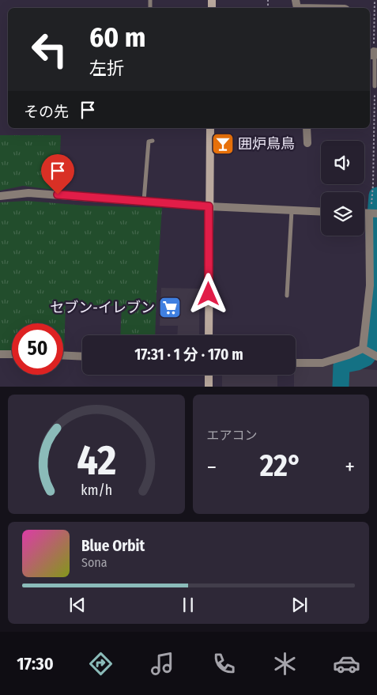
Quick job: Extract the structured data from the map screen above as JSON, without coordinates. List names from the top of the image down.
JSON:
{
  "places": {
    "bar": ["囲炉鳥鳥"],
    "supermarket": ["セブン-イレブン"]
  },
  "page": {
    "turn": ["60 m", "左折"],
    "then": "その先",
    "limit": "50",
    "trip": "17:31 · 1 分 · 170 m",
    "tile": "エアコン",
    "heat": ["−", "22°", "+"],
    "song": ["Blue Orbit", "Sona"],
    "tabs": "17:30",
    "gauge": ["42", "km/h"]
  }
}
